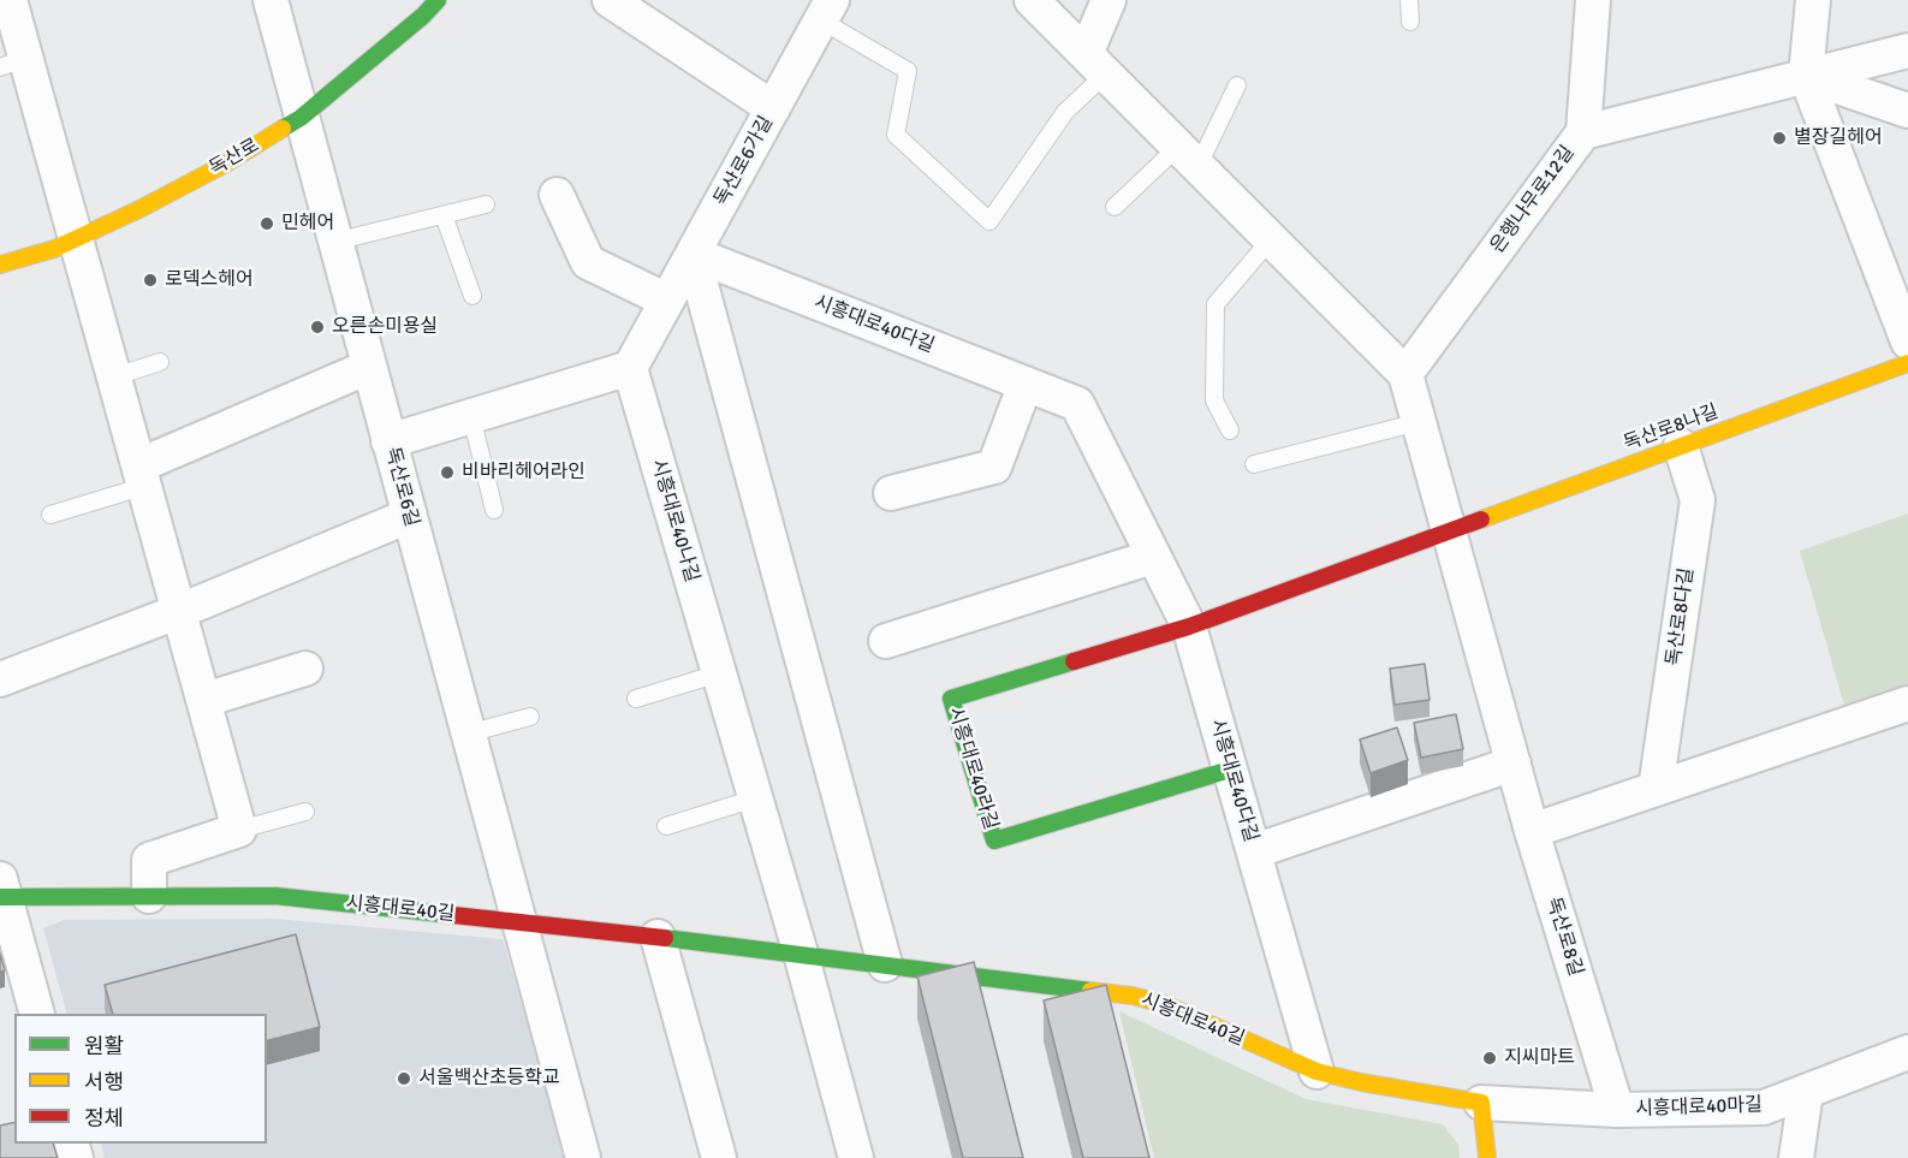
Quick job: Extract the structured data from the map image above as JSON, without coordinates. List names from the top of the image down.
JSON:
{
  "streets": {
    "street": [
      "독산로",
      "독산로6가길",
      "은행나무로12길",
      "시흥대로40다길",
      "독산로8나길",
      "독산로6길",
      "시흥대로40나길",
      "독산로8다길",
      "시흥대로40라길",
      "시흥대로40길",
      "독산로8길",
      "시흥대로40마길"
    ]
  },
  "crossings": [
    ["독산로", "독산로6길"],
    ["독산로6가길", "시흥대로40다길"],
    ["독산로6가길", "시흥대로40나길"],
    ["독산로6가길", "독산로8길"],
    ["은행나무로12길", "독산로8길"],
    ["시흥대로40다길", "시흥대로40라길"],
    ["시흥대로40다길", "시흥대로40길"],
    ["독산로8나길", "독산로8다길"],
    ["독산로8나길", "독산로8길"],
    ["독산로6길", "시흥대로40길"],
    ["시흥대로40나길", "시흥대로40길"],
    ["시흥대로40길", "시흥대로40마길"],
    ["독산로8길", "시흥대로40마길"]
  ],
  "places": [
    "별장길헤어",
    "민헤어",
    "로덱스헤어",
    "오른손미용실",
    "비바리헤어라인",
    "지씨마트",
    "서울백산초등학교"
  ],
  "legend": ["원활", "서행", "정체"]
}
